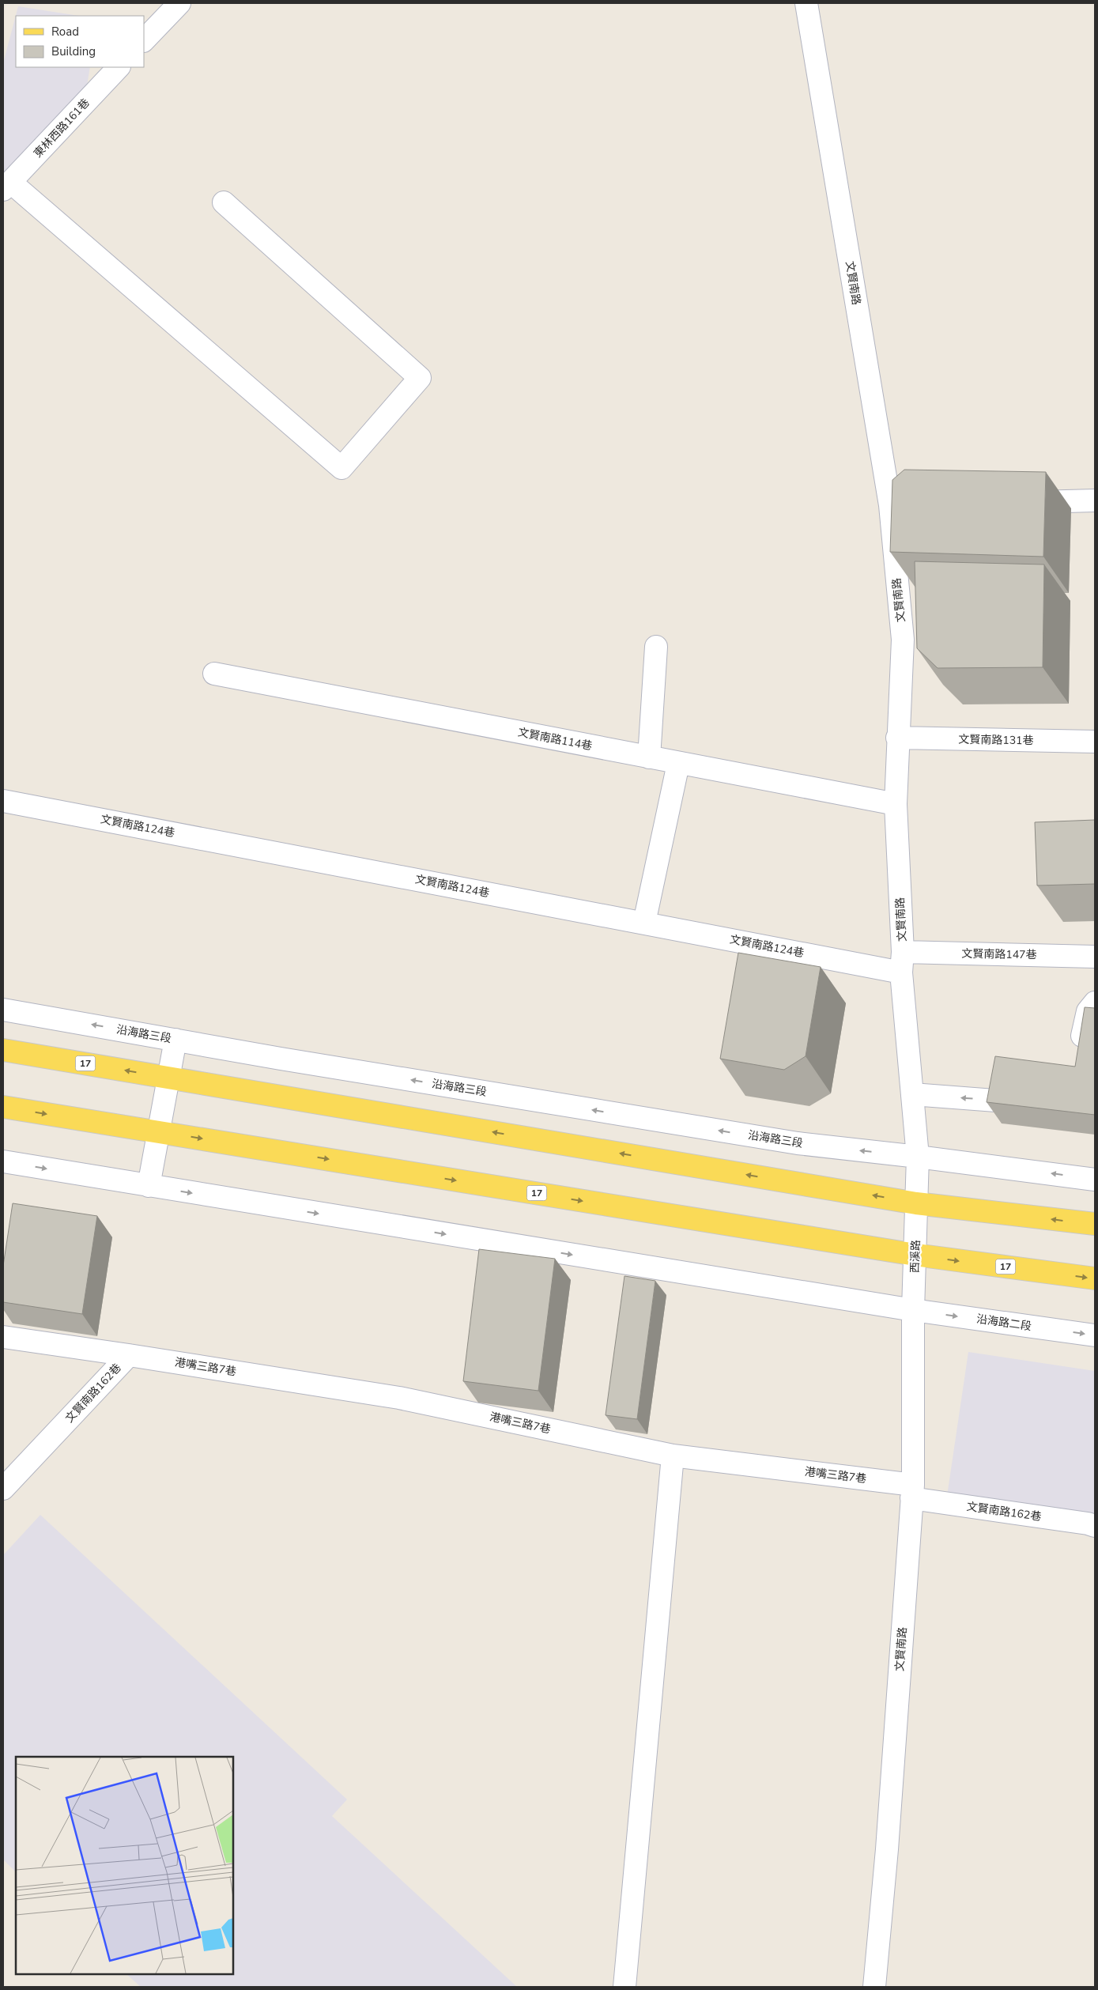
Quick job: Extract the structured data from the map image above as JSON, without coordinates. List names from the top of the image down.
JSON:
{
  "streets": {
    "main road": ["17"],
    "street": [
      "東林西路161巷",
      "文賢南路",
      "文賢南路114巷",
      "文賢南路131巷",
      "文賢南路124巷",
      "文賢南路147巷",
      "沿海路三段",
      "西溪路",
      "沿海路二段",
      "港嘴三路7巷",
      "文賢南路162巷"
    ]
  },
  "crossings": [
    ["文賢南路", "文賢南路114巷"],
    ["文賢南路", "文賢南路131巷"],
    ["文賢南路", "文賢南路124巷"],
    ["文賢南路", "文賢南路147巷"],
    ["文賢南路", "沿海路三段"],
    ["文賢南路", "17"],
    ["文賢南路", "西溪路"],
    ["文賢南路", "沿海路二段"],
    ["文賢南路", "港嘴三路7巷"],
    ["文賢南路", "文賢南路162巷"],
    ["文賢南路124巷", "文賢南路147巷"],
    ["17", "西溪路"],
    ["西溪路", "沿海路二段"],
    ["港嘴三路7巷", "文賢南路162巷"]
  ],
  "legend": ["Road", "Building"]
}
